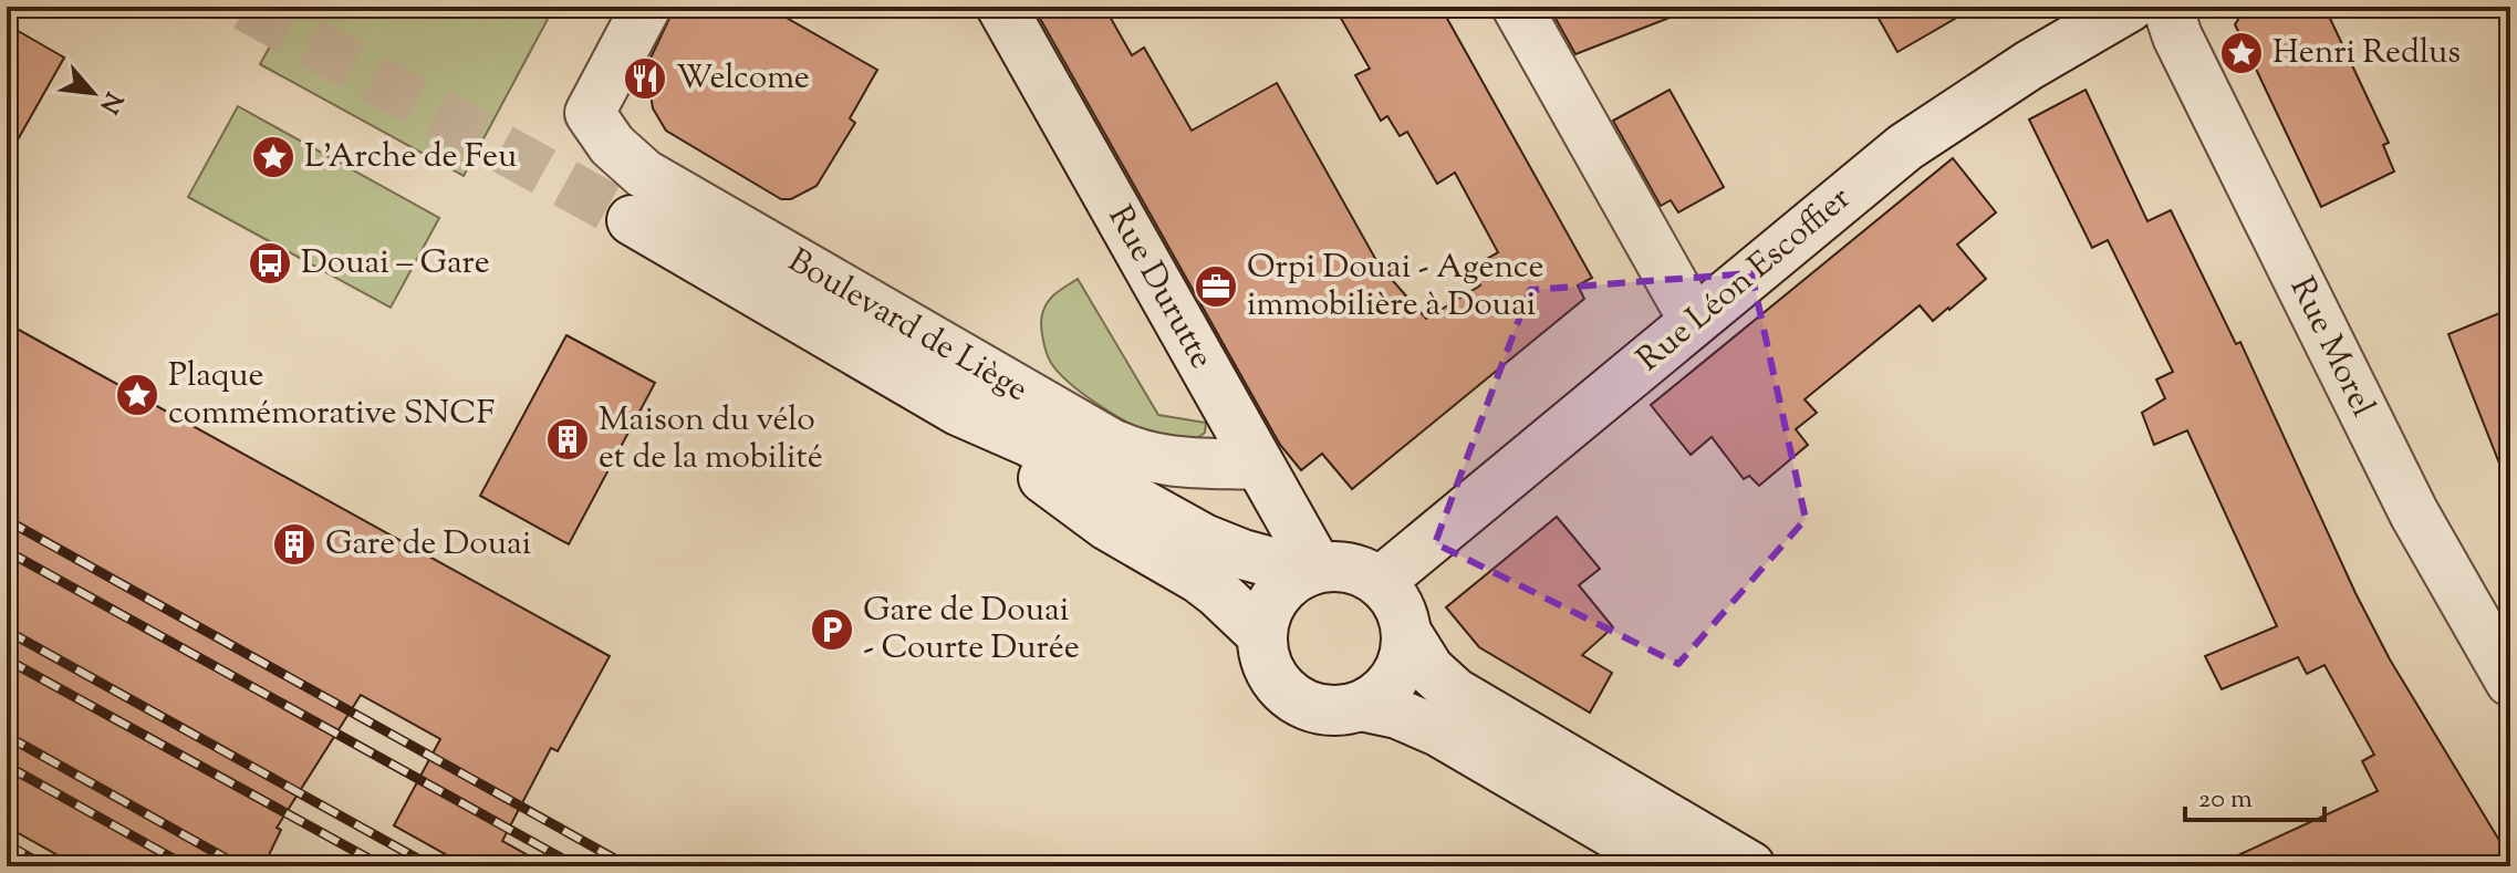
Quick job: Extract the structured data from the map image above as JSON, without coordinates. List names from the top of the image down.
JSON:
{
  "streets": {
    "street": [
      "Rue Léon Escoffier",
      "Rue Durutte",
      "Boulevard de Liège",
      "Rue Morel"
    ]
  },
  "crossings": [
    ["Rue Léon Escoffier", "Rue Durutte"],
    ["Rue Léon Escoffier", "Boulevard de Liège"],
    ["Rue Durutte", "Boulevard de Liège"]
  ],
  "places": {
    "place": ["Henri Redlus", "L'Arche de Feu", "Plaque commémorative SNCF"],
    "restaurant": ["Welcome"],
    "bus stop": ["Douai – Gare"],
    "office": ["Orpi Douai - Agence immobilière à Douai"],
    "building": ["Maison du vélo et de la mobilité", "Gare de Douai"],
    "parking": ["Gare de Douai - Courte Durée"]
  },
  "scale_bar": "20 m",
  "north": "bottom right"
}
